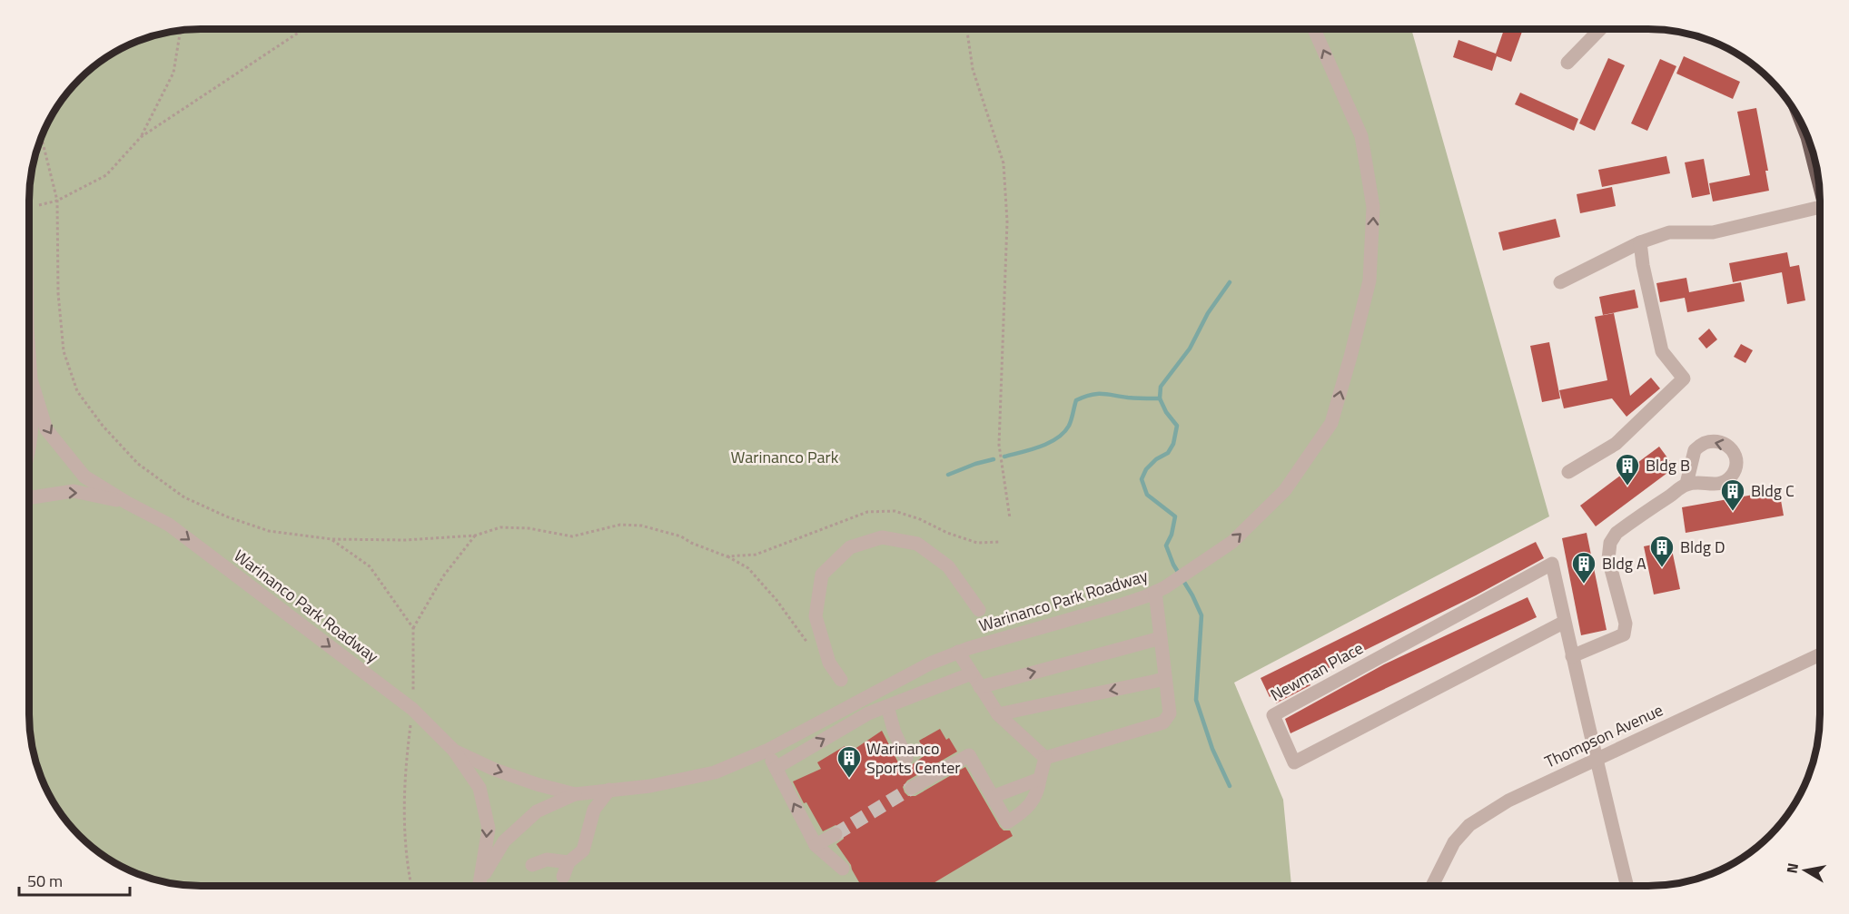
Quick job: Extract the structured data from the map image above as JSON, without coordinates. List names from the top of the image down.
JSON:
{
  "streets": {
    "street": ["Warinanco Park Roadway", "Newman Place", "Thompson Avenue"]
  },
  "crossings": [
    ["Newman Place", "Thompson Avenue"]
  ],
  "parks": ["Warinanco Park"],
  "places": {
    "building": [
      "Bldg B",
      "Bldg C",
      "Bldg D",
      "Bldg A",
      "Warinanco Sports Center"
    ]
  },
  "scale_bar": "50 m",
  "north": "left"
}
